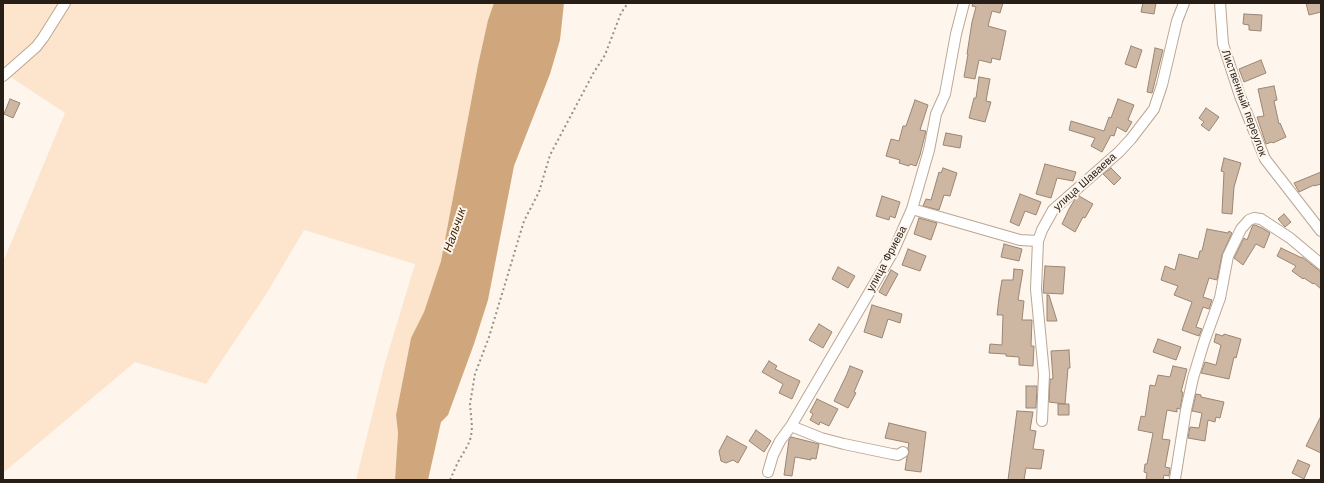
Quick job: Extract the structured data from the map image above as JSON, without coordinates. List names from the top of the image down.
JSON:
{
  "streets": {
    "street": ["Лиственный переулок", "улица Шаваева", "улица Фриева"]
  },
  "water": ["Нальчик"]
}
